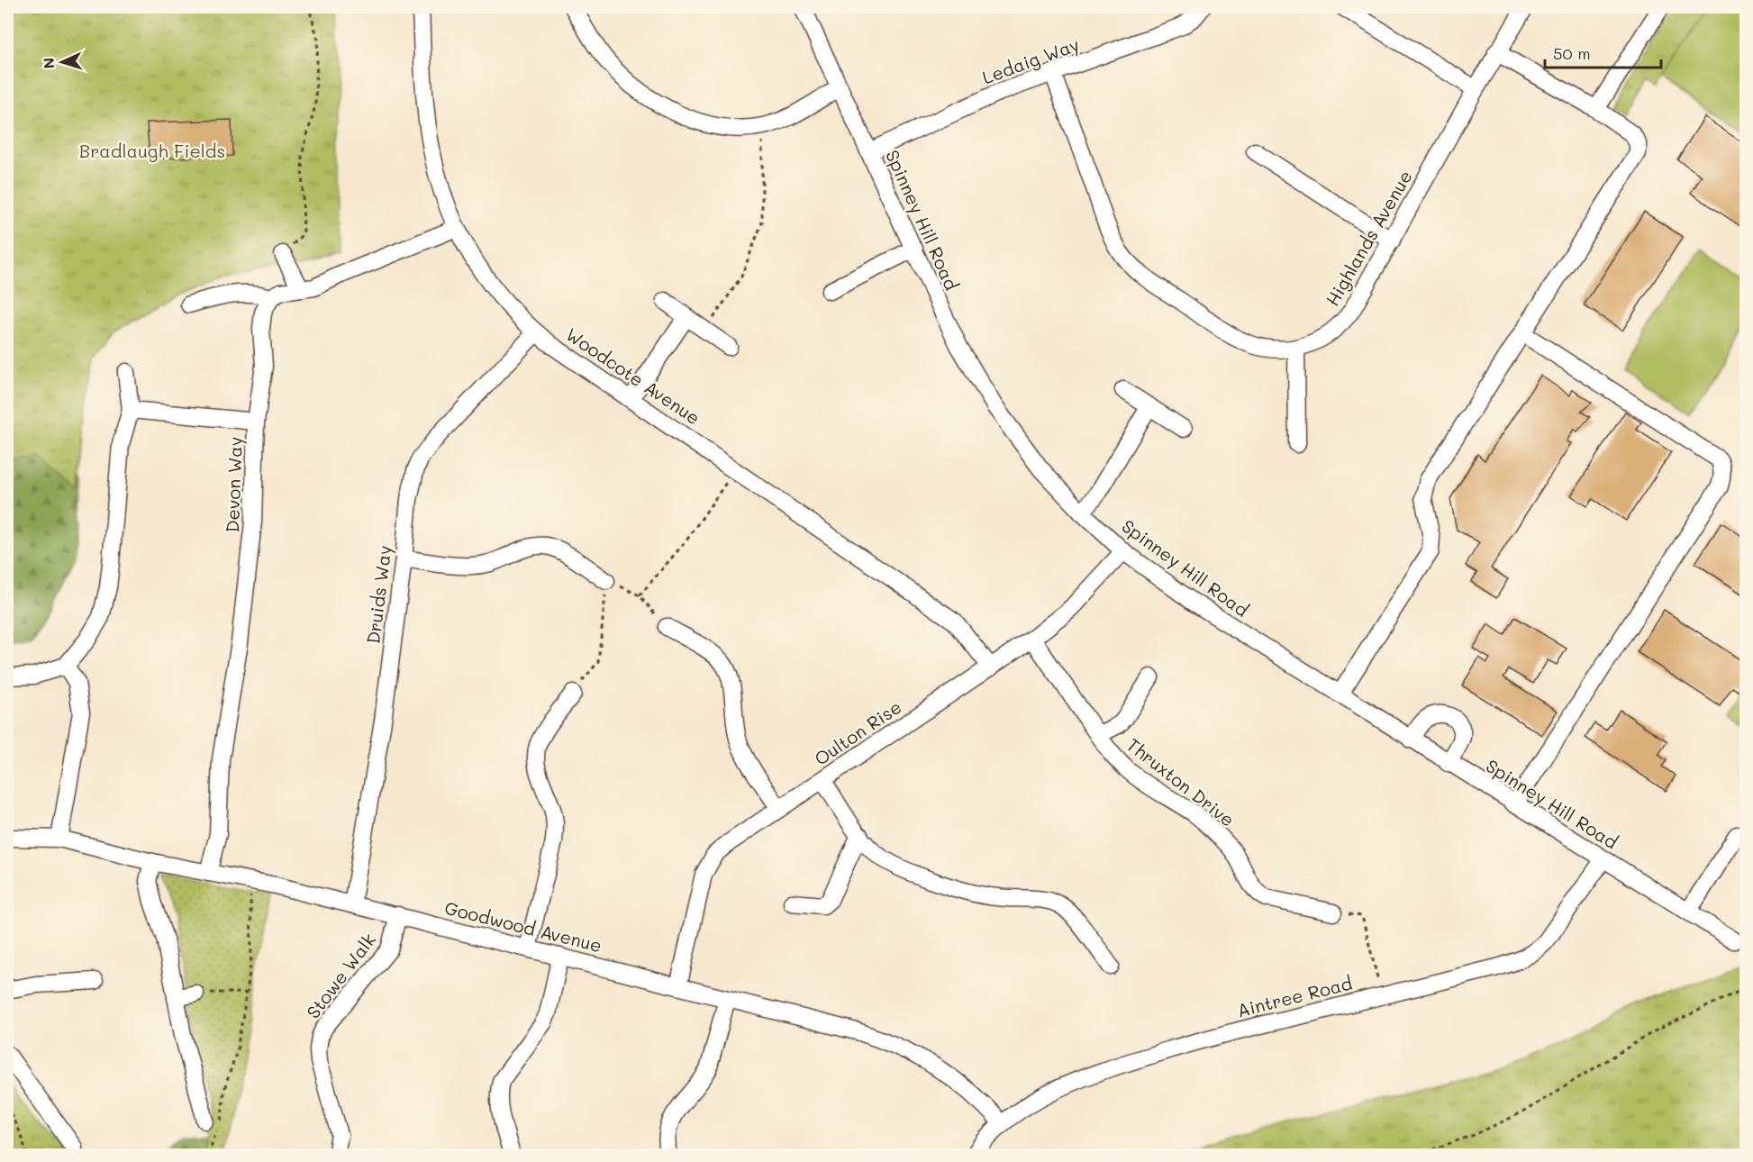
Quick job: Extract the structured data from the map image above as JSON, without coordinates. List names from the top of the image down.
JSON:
{
  "streets": {
    "street": [
      "Ledaig Way",
      "Spinney Hill Road",
      "Highlands Avenue",
      "Woodcote Avenue",
      "Devon Way",
      "Druids Way",
      "Oulton Rise",
      "Thruxton Drive",
      "Goodwood Avenue",
      "Stowe Walk",
      "Aintree Road"
    ]
  },
  "crossings": [
    ["Ledaig Way", "Spinney Hill Road"],
    ["Ledaig Way", "Highlands Avenue"],
    ["Spinney Hill Road", "Oulton Rise"],
    ["Spinney Hill Road", "Aintree Road"],
    ["Woodcote Avenue", "Druids Way"],
    ["Woodcote Avenue", "Oulton Rise"],
    ["Devon Way", "Goodwood Avenue"],
    ["Druids Way", "Goodwood Avenue"],
    ["Oulton Rise", "Thruxton Drive"],
    ["Oulton Rise", "Goodwood Avenue"],
    ["Goodwood Avenue", "Stowe Walk"],
    ["Goodwood Avenue", "Aintree Road"]
  ],
  "parks": ["Bradlaugh Fields"],
  "scale_bar": "50 m",
  "north": "left"
}
